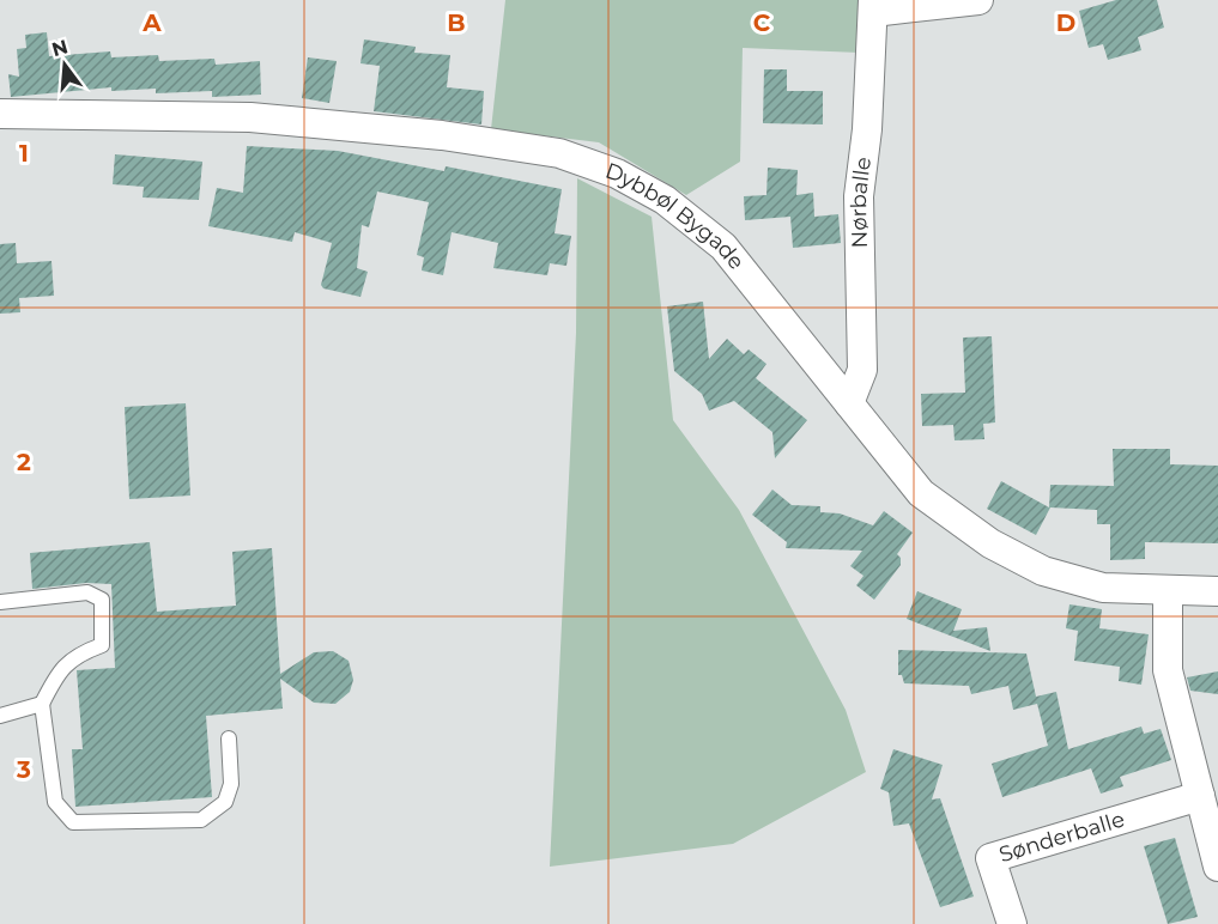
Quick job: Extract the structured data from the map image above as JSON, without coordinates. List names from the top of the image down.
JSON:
{
  "streets": {
    "street": ["Nørballe", "Dybbøl Bygade", "Sønderballe"]
  },
  "crossings": [
    ["Nørballe", "Dybbøl Bygade"]
  ],
  "north": "top",
  "grid": {
    "columns": [
      "A",
      "B",
      "C",
      "D"
    ],
    "rows": ["1", "2", "3"]
  }
}
